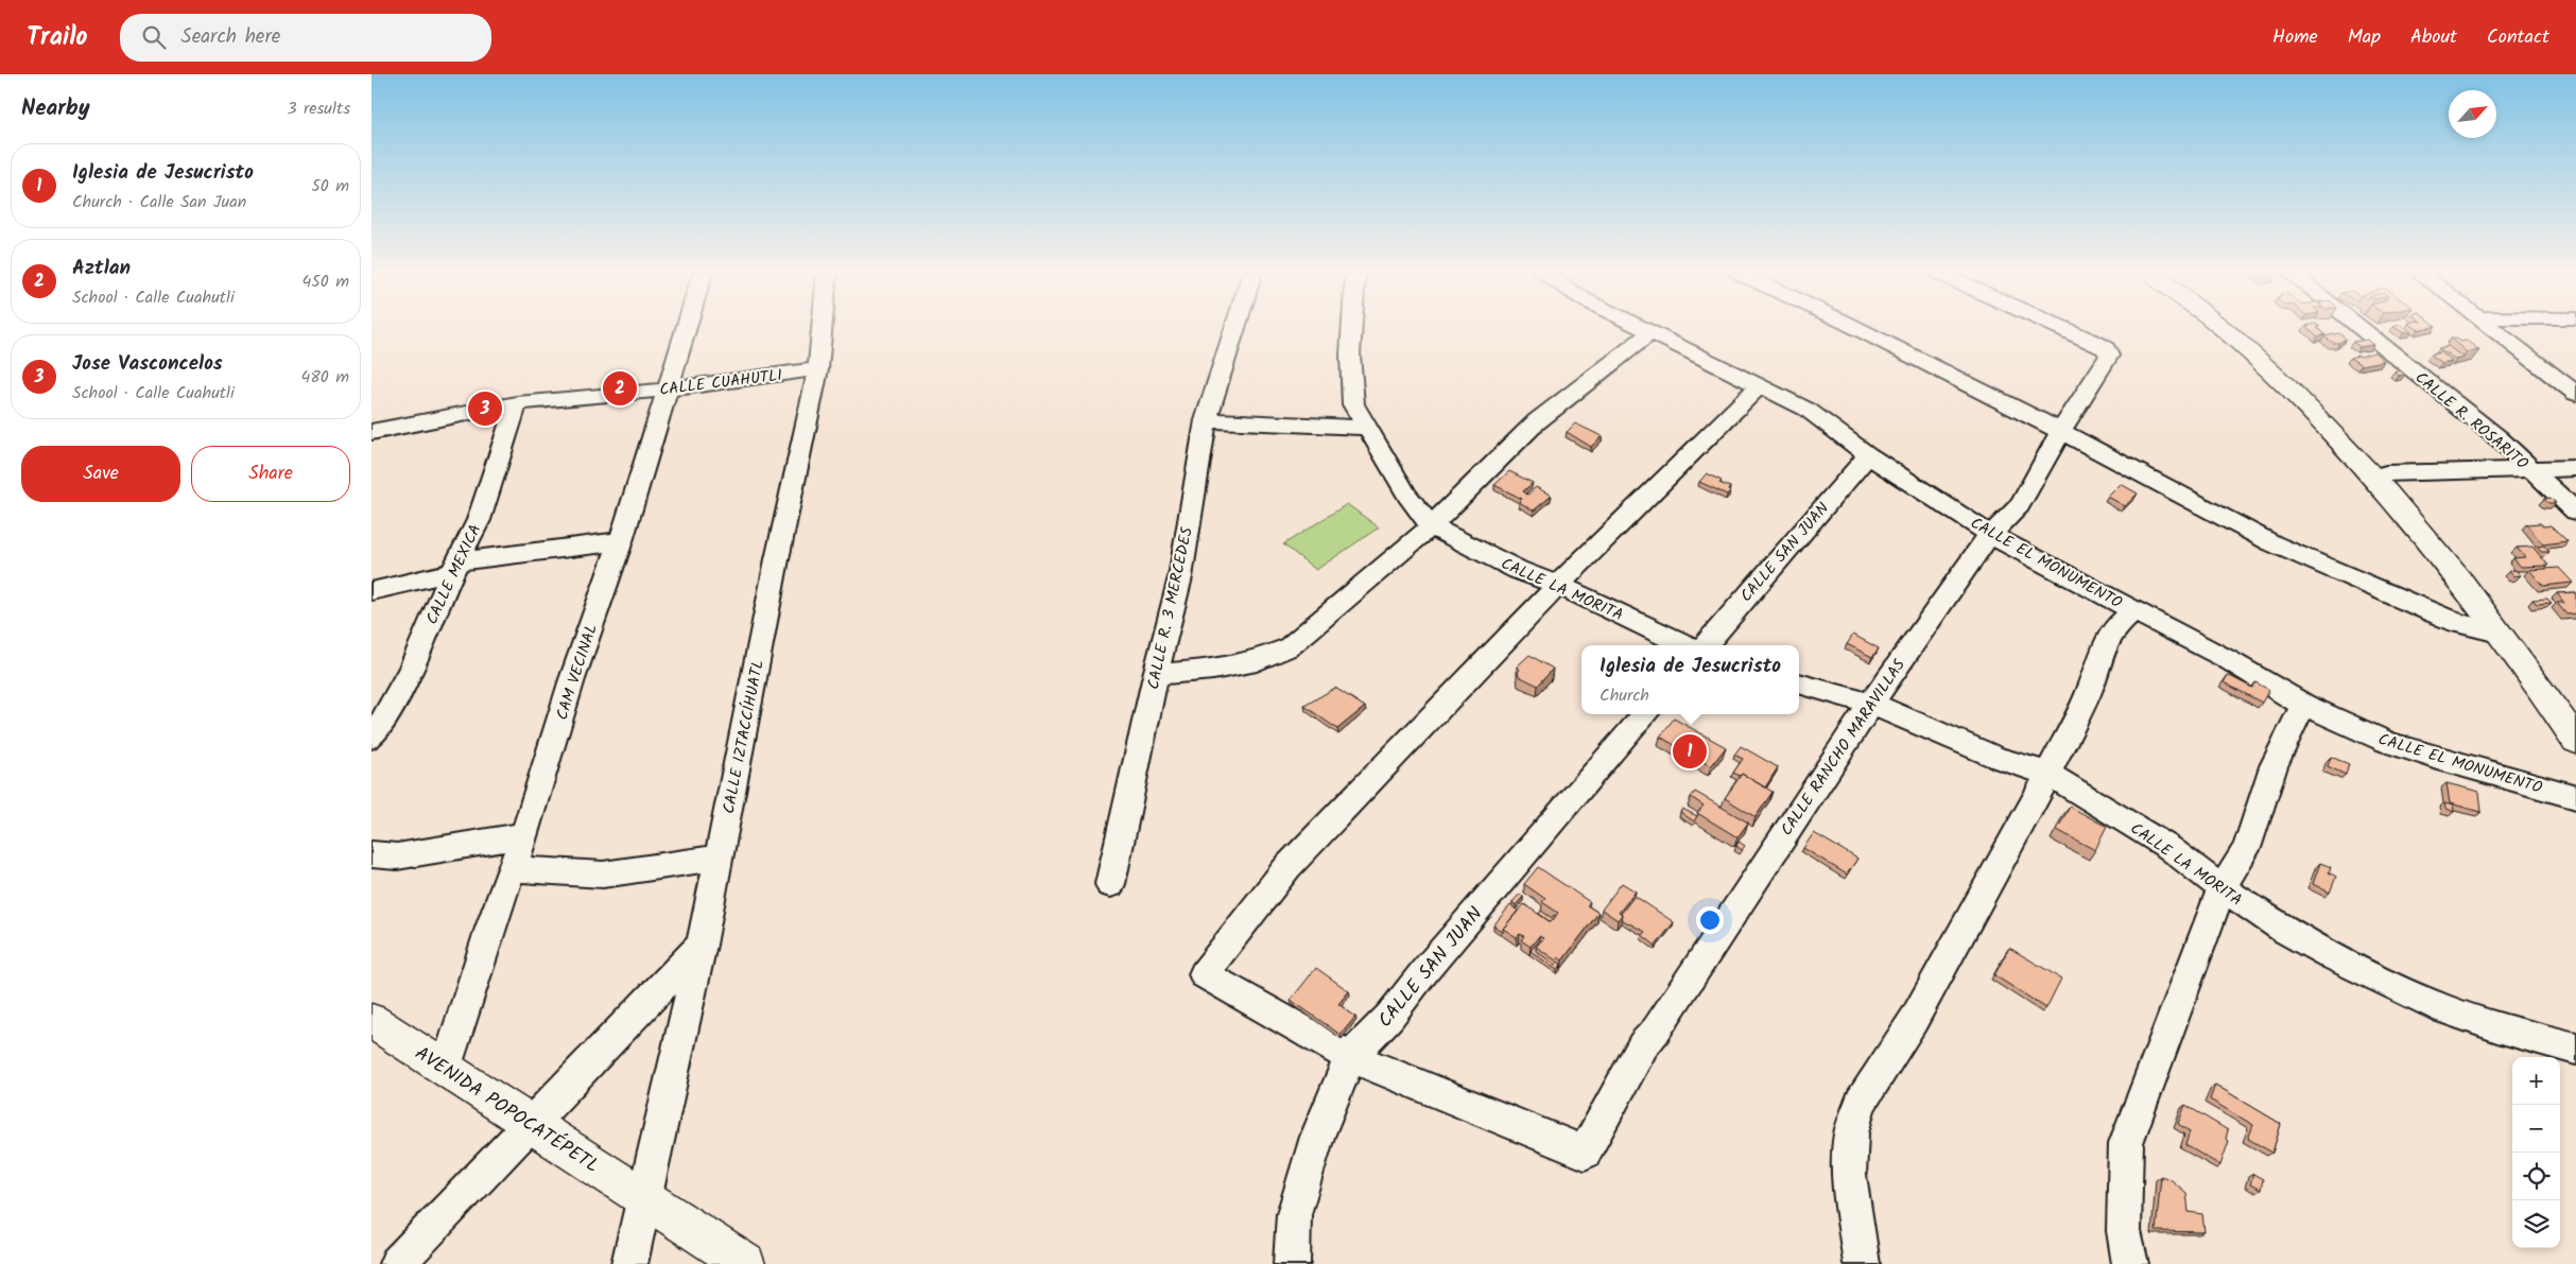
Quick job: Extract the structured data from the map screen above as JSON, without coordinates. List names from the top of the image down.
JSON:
{
  "streets": {
    "street": [
      "CALLE CUAHUTLI",
      "CALLE R. ROSARITO",
      "CALLE SAN JUAN",
      "CALLE EL MONUMENTO",
      "CALLE MEXICA",
      "CALLE LA MORITA",
      "CALLE R. 3 MERCEDES",
      "CAM VECINAL",
      "CALLE IZTACCÍHUATL",
      "CALLE RANCHO MARAVILLAS",
      "AVENIDA POPOCATÉPETL"
    ]
  },
  "crossings": [
    ["CALLE CUAHUTLI", "CALLE MEXICA"],
    ["CALLE CUAHUTLI", "CAM VECINAL"],
    ["CALLE CUAHUTLI", "CALLE IZTACCÍHUATL"],
    ["CALLE SAN JUAN", "CALLE EL MONUMENTO"],
    ["CALLE SAN JUAN", "CALLE RANCHO MARAVILLAS"],
    ["CALLE EL MONUMENTO", "CALLE RANCHO MARAVILLAS"],
    ["CALLE LA MORITA", "CALLE RANCHO MARAVILLAS"],
    ["CAM VECINAL", "AVENIDA POPOCATÉPETL"],
    ["CALLE IZTACCÍHUATL", "AVENIDA POPOCATÉPETL"]
  ],
  "north": "top right",
  "page": {
    "header": "Trailo",
    "search": "Search here",
    "nav": [
      "Home",
      "Map",
      "About",
      "Contact"
    ],
    "heading": ["Nearby", "3 results"],
    "list": [
      {
        "mark": "1",
        "name": "Iglesia de Jesucristo",
        "note": "Church · Calle San Juan",
        "value": "50 m"
      },
      {
        "mark": "2",
        "name": "Aztlan",
        "note": "School · Calle Cuahutli",
        "value": "450 m"
      },
      {
        "mark": "3",
        "name": "Jose Vasconcelos",
        "note": "School · Calle Cuahutli",
        "value": "480 m"
      }
    ],
    "pins": ["2", "3", "1"],
    "buttons": ["Save", "Share"],
    "popup": ["Iglesia de Jesucristo", "Church"],
    "map_buttons": ["+", "−"]
  }
}
